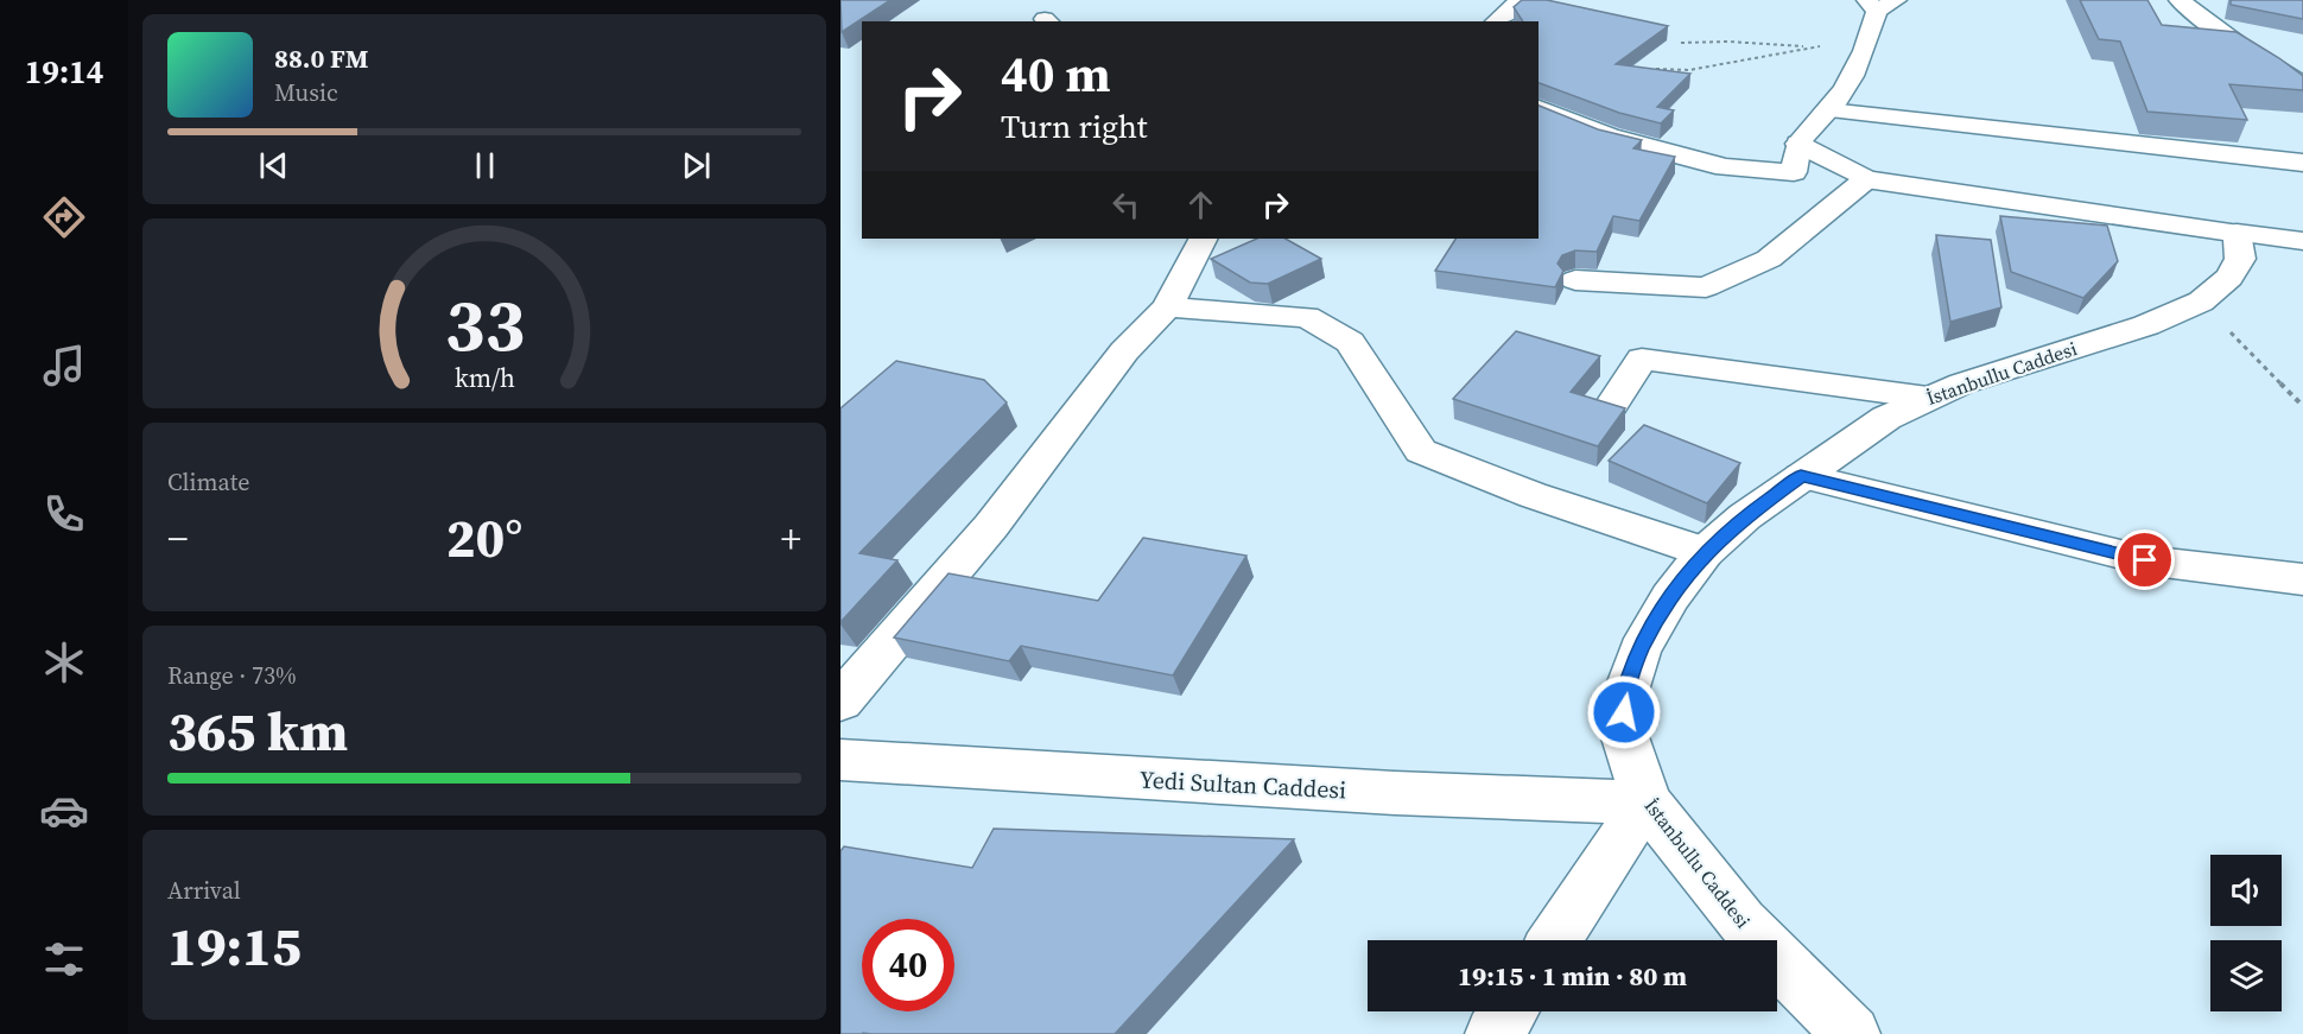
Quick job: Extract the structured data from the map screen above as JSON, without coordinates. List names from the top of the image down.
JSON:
{
  "streets": {
    "street": ["İstanbullu Caddesi", "Yedi Sultan Caddesi"]
  },
  "crossings": [
    ["İstanbullu Caddesi", "Yedi Sultan Caddesi"]
  ],
  "page": {
    "tabs": "19:14",
    "turn": ["40 m", "Turn right"],
    "song": ["88.0 FM", "Music"],
    "tile": [
      "Climate",
      ["Range · 73%", "365 km"],
      ["Arrival", "19:15"]
    ],
    "heat": ["−", "20°", "+"],
    "limit": "40",
    "trip": "19:15 · 1 min · 80 m",
    "gauge": ["33", "km/h"]
  }
}
